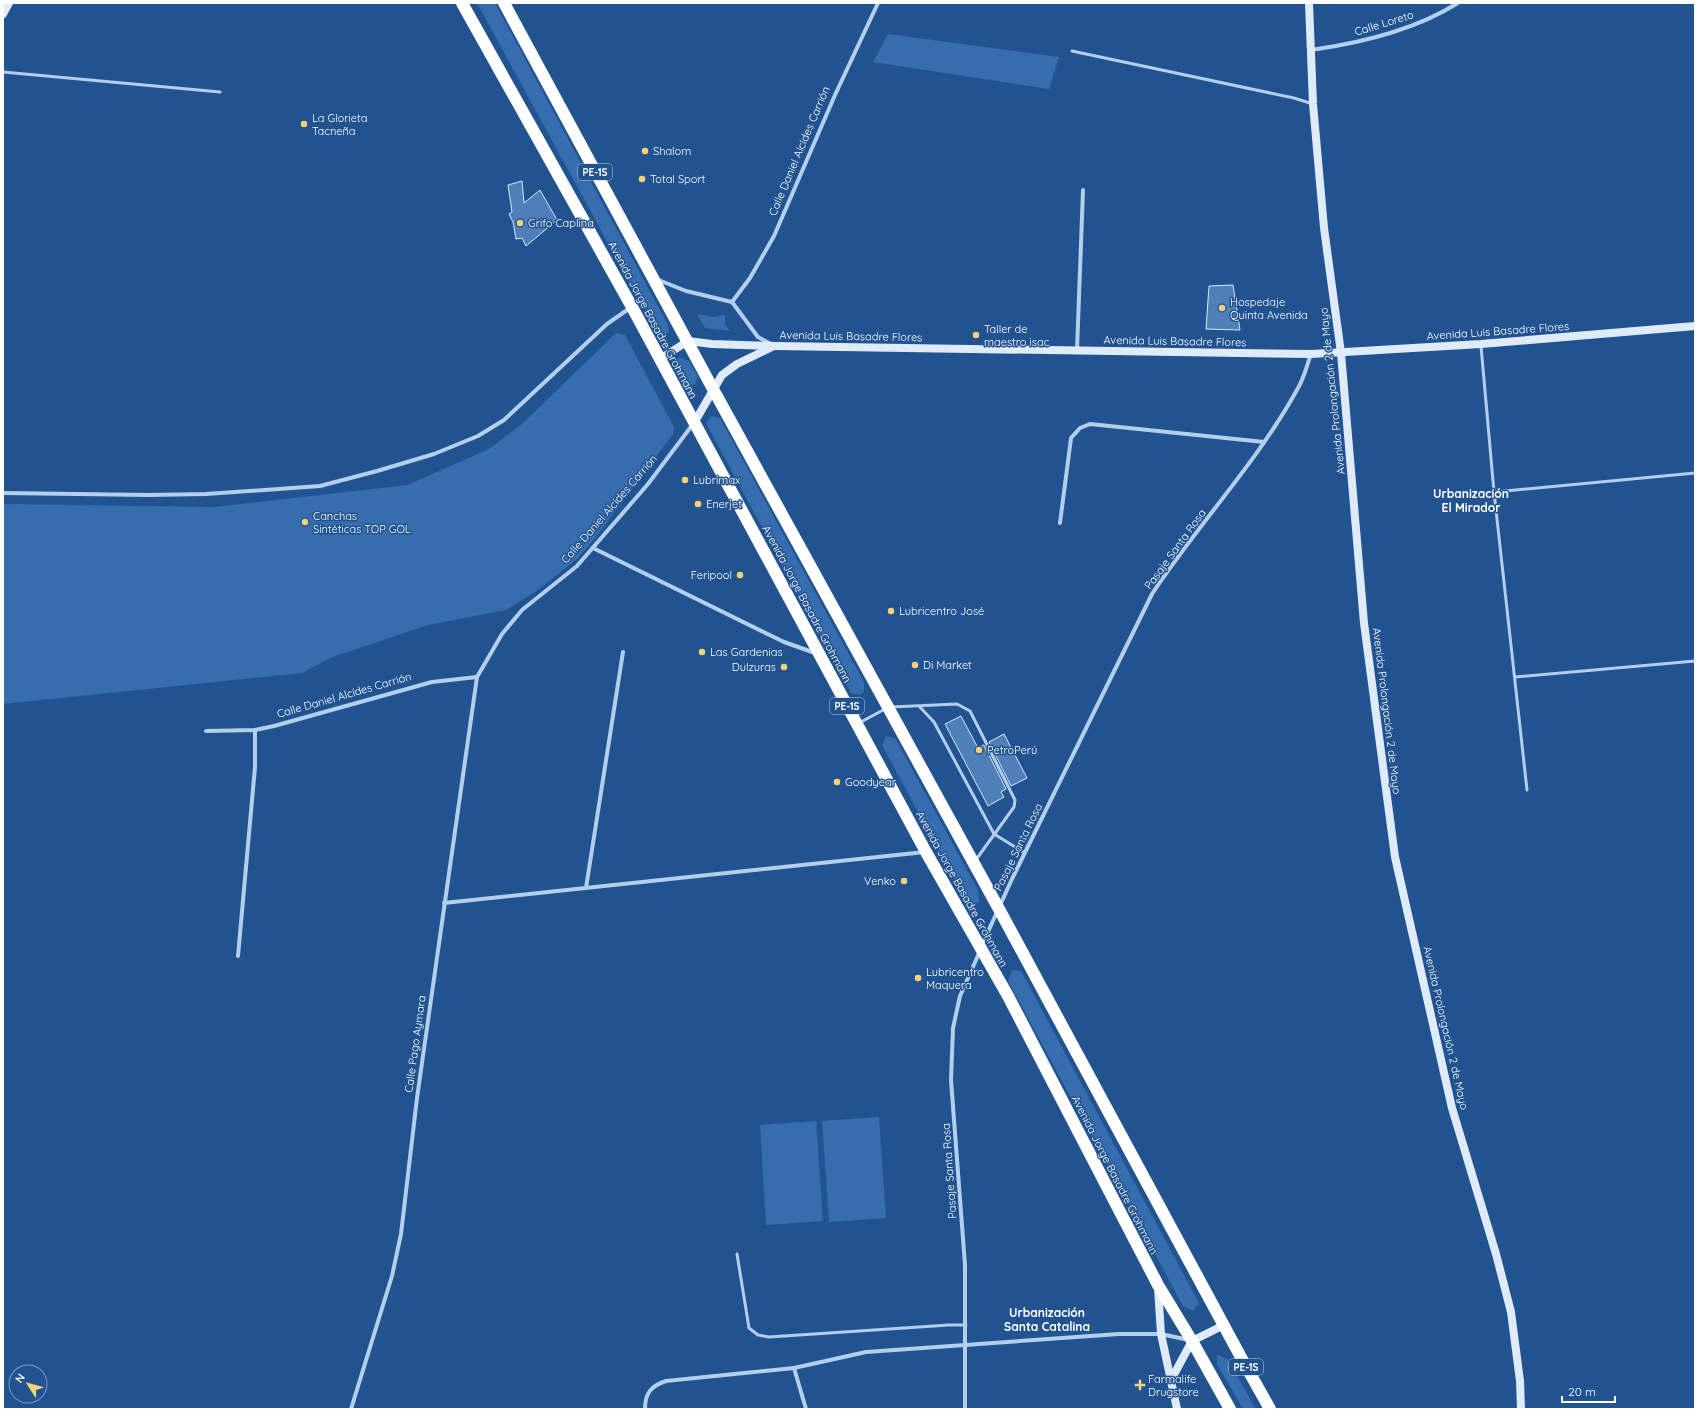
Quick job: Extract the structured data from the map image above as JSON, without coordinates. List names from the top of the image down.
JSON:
{
  "streets": {
    "highway": ["PE-1S", "Avenida Jorge Basadre Grohmann"],
    "street": [
      "Calle Loreto",
      "Calle Daniel Alcídes Carrión",
      "Avenida Luis Basadre Flores",
      "Avenida Prolongación 2 de Mayo",
      "Pasaje Santa Rosa",
      "Calle Pago Aymara"
    ]
  },
  "crossings": [
    ["Calle Loreto", "Avenida Prolongación 2 de Mayo"],
    ["Calle Daniel Alcídes Carrión", "Avenida Jorge Basadre Grohmann"],
    ["Calle Daniel Alcídes Carrión", "Avenida Luis Basadre Flores"],
    ["Calle Daniel Alcídes Carrión", "Calle Pago Aymara"],
    ["Avenida Jorge Basadre Grohmann", "Avenida Luis Basadre Flores"],
    ["Avenida Jorge Basadre Grohmann", "Pasaje Santa Rosa"],
    ["Avenida Luis Basadre Flores", "Avenida Prolongación 2 de Mayo"],
    ["Avenida Luis Basadre Flores", "Pasaje Santa Rosa"]
  ],
  "districts": ["Urbanización El Mirador", "Urbanización Santa Catalina"],
  "places": {
    "other": [
      "La Glorieta Tacneña",
      "Shalom",
      "Total Sport",
      "Grifo Caplina",
      "Hospedaje Quinta Avenida",
      "Taller de maestro isac",
      "Lubrimax",
      "Enerjet",
      "Canchas Sintéticas TOP GOL",
      "Feripool",
      "Lubricentro José",
      "Las Gardenias",
      "Di Market",
      "Dulzuras",
      "PetroPerú",
      "Goodyear",
      "Venko",
      "Lubricentro Maquera"
    ],
    "health": ["Farmalife Drugstore"]
  },
  "scale_bar": "20 m",
  "north": "top left"
}
